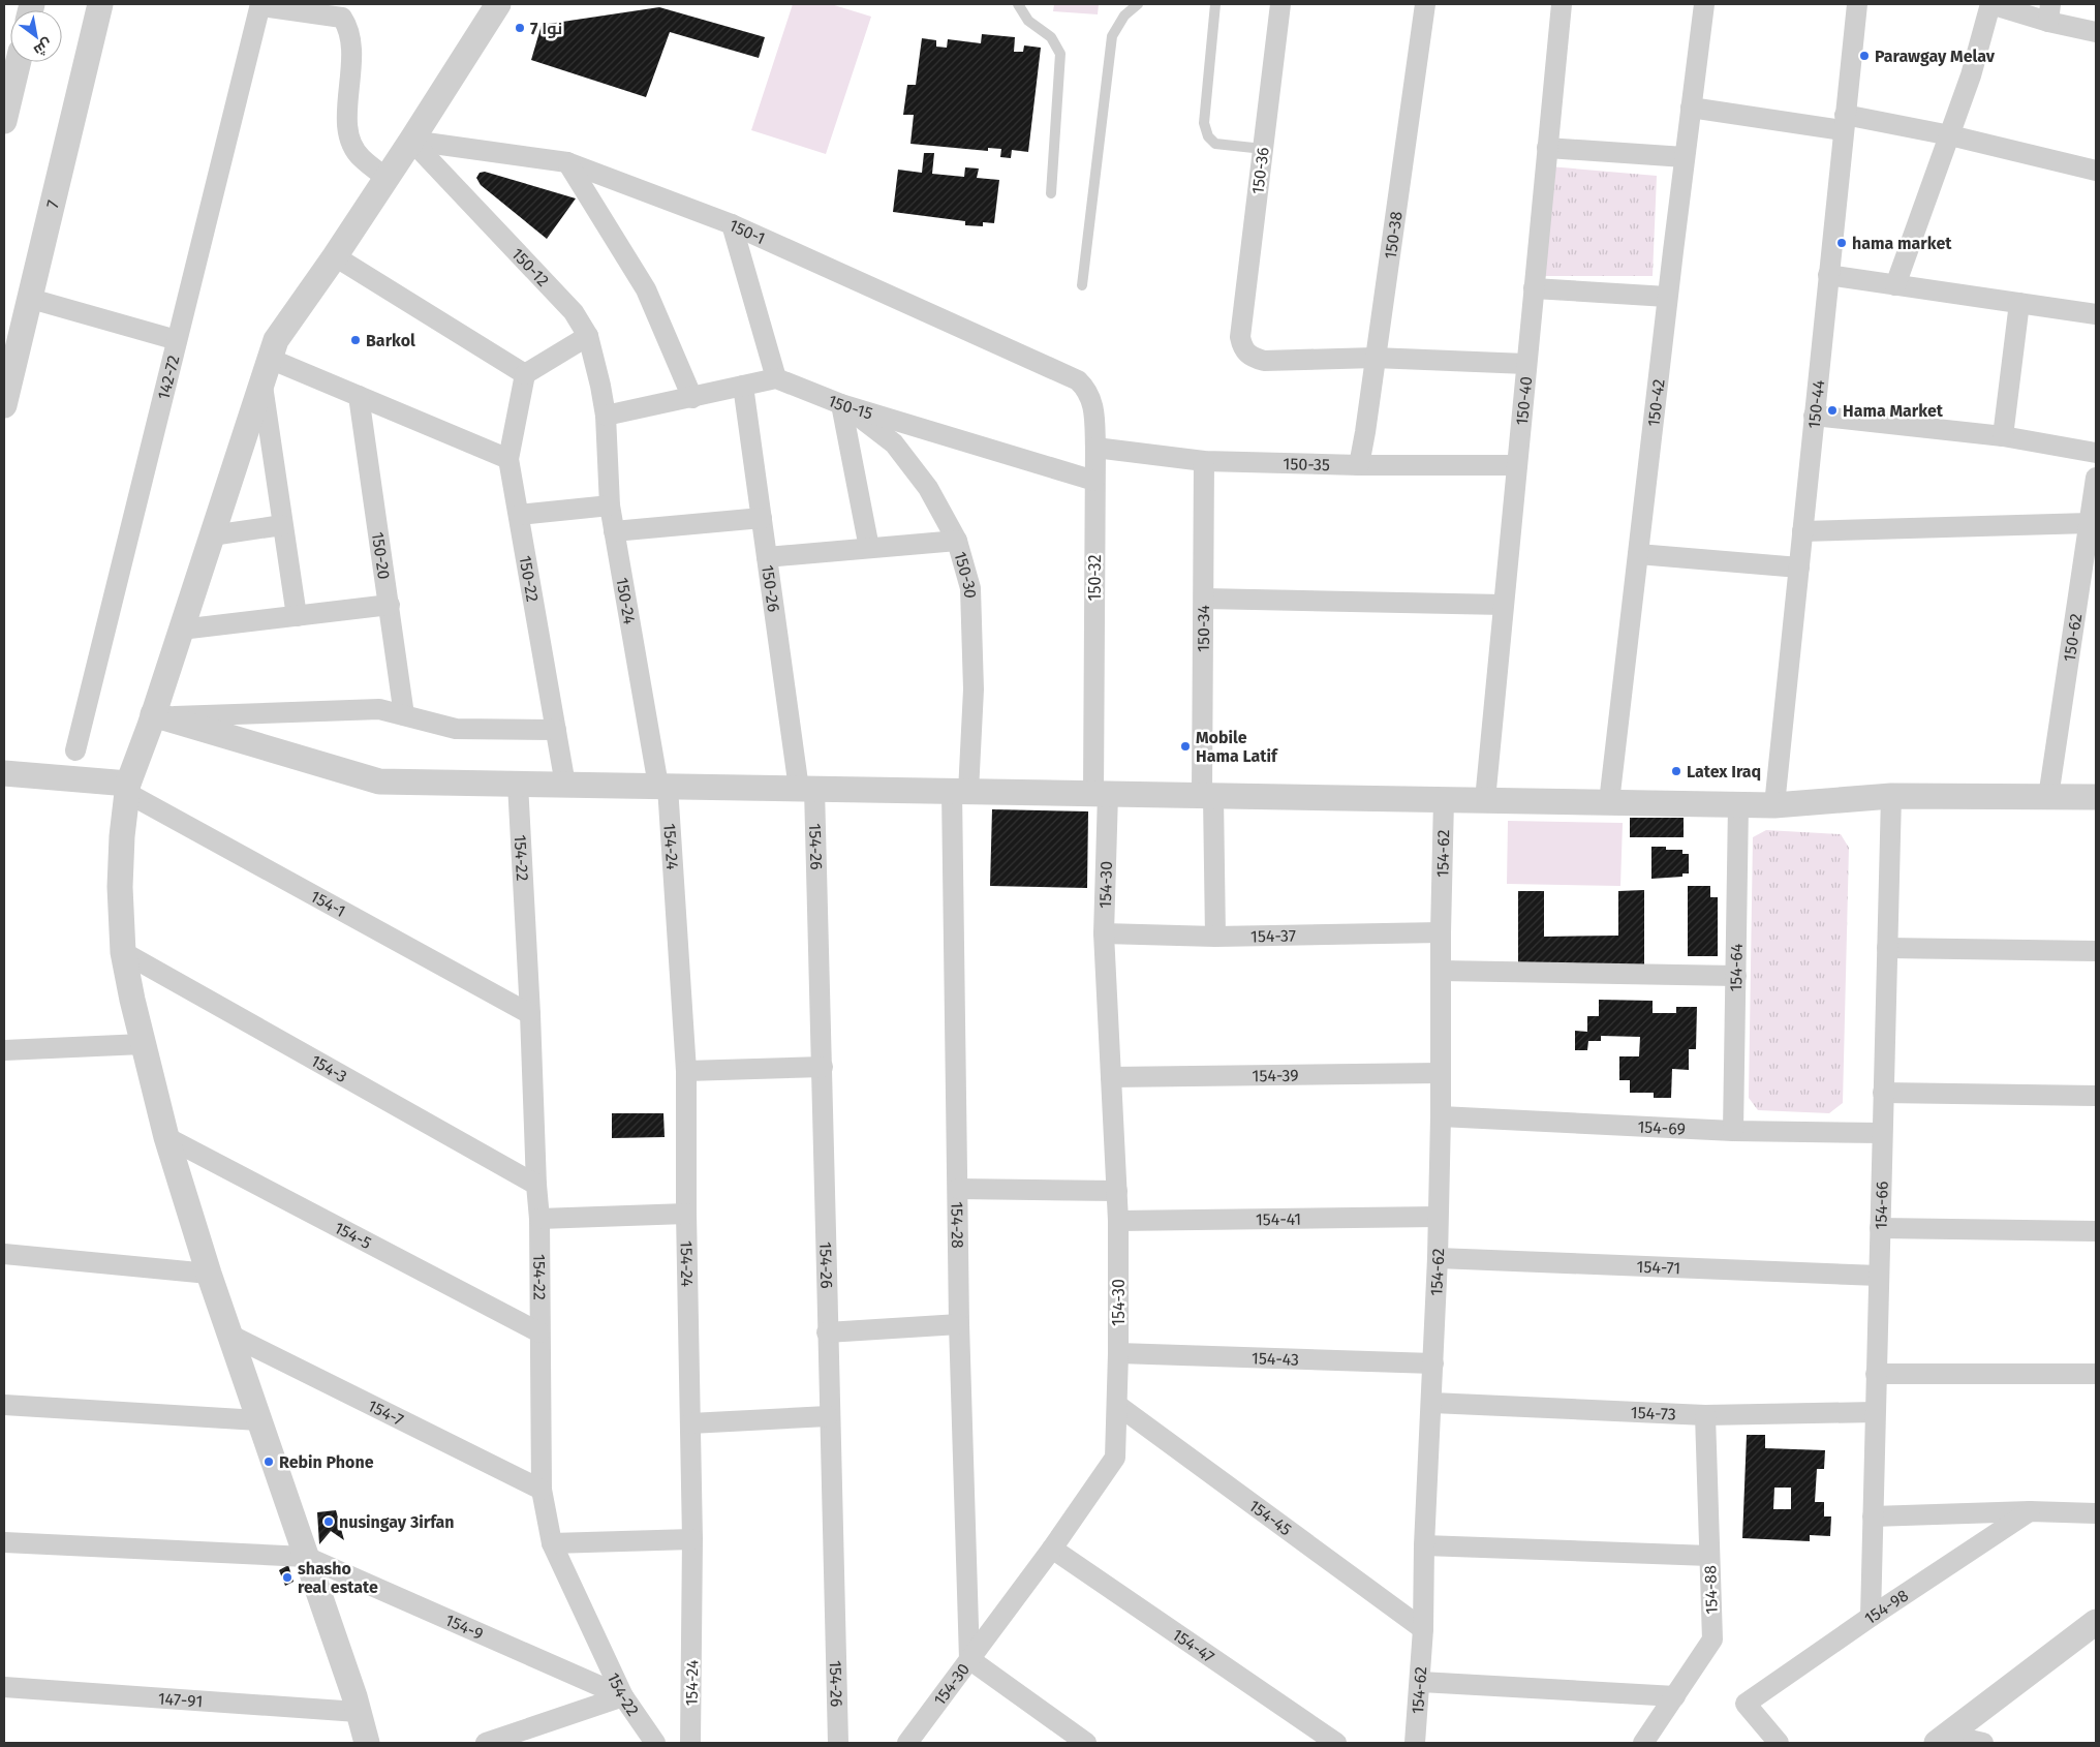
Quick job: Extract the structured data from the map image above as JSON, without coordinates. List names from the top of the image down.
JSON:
{
  "streets": {
    "street": [
      "150-36",
      "7",
      "150-1",
      "150-38",
      "150-12",
      "142-72",
      "150-40",
      "150-42",
      "150-44",
      "150-15",
      "150-35",
      "150-20",
      "150-30",
      "150-32",
      "150-22",
      "150-26",
      "150-24",
      "150-34",
      "150-62",
      "154-24",
      "154-26",
      "154-62",
      "154-22",
      "154-30",
      "154-1",
      "154-37",
      "154-64",
      "154-3",
      "154-39",
      "154-69",
      "154-66",
      "154-41",
      "154-28",
      "154-5",
      "154-71",
      "154-43",
      "154-7",
      "154-73",
      "154-45",
      "154-88",
      "154-98",
      "154-9",
      "154-47",
      "147-91"
    ]
  },
  "crossings": [
    ["150-36", "150-38"],
    ["150-1", "150-12"],
    ["150-1", "150-32"],
    ["150-38", "150-35"],
    ["150-12", "150-24"],
    ["150-40", "150-35"],
    ["150-15", "150-30"],
    ["150-15", "150-32"],
    ["150-35", "150-32"],
    ["150-35", "150-34"],
    ["150-30", "154-28"],
    ["150-32", "154-30"],
    ["150-26", "154-26"],
    ["150-24", "154-24"],
    ["150-34", "154-37"],
    ["154-62", "154-37"],
    ["154-62", "154-39"],
    ["154-62", "154-69"],
    ["154-62", "154-41"],
    ["154-62", "154-71"],
    ["154-62", "154-43"],
    ["154-62", "154-73"],
    ["154-62", "154-45"],
    ["154-22", "154-1"],
    ["154-22", "154-3"],
    ["154-22", "154-5"],
    ["154-22", "154-7"],
    ["154-22", "154-9"],
    ["154-30", "154-37"],
    ["154-30", "154-39"],
    ["154-30", "154-41"],
    ["154-30", "154-28"],
    ["154-30", "154-43"],
    ["154-30", "154-45"],
    ["154-30", "154-47"],
    ["154-64", "154-69"],
    ["154-69", "154-66"],
    ["154-66", "154-71"],
    ["154-66", "154-73"],
    ["154-66", "154-98"],
    ["154-73", "154-88"]
  ],
  "places": [
    "نوا 7",
    "Parawgay Melav",
    "hama market",
    "Barkol",
    "Hama Market",
    "Mobile Hama Latif",
    "Latex Iraq",
    "Rebin Phone",
    "nusingay 3irfan",
    "shasho real estate"
  ],
  "north": "bottom right"
}
